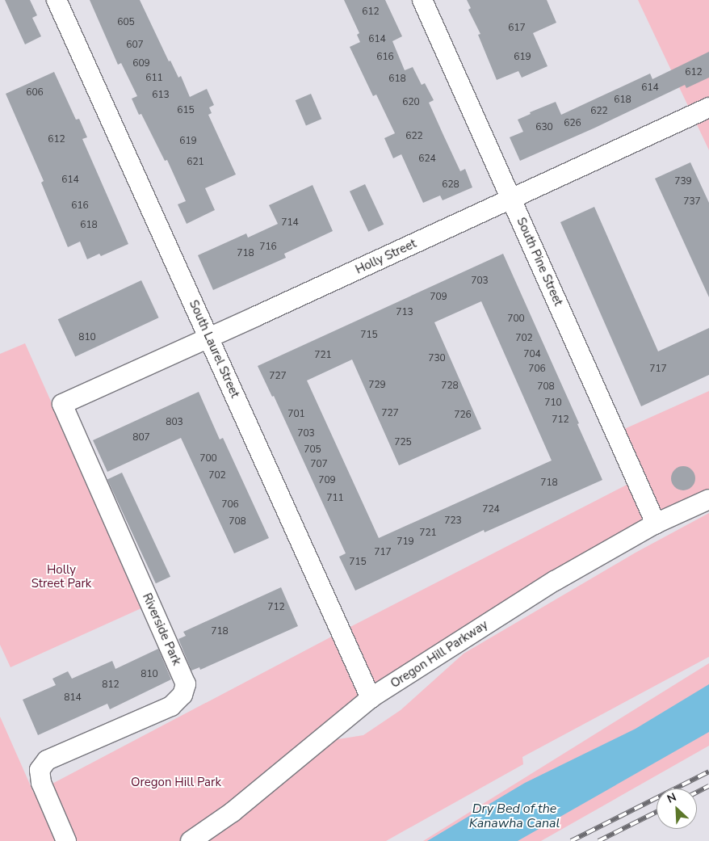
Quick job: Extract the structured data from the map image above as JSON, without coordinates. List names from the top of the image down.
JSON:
{
  "streets": {
    "street": [
      "Holly Street",
      "South Pine Street",
      "South Laurel Street",
      "Riverside Park",
      "Oregon Hill Parkway"
    ]
  },
  "crossings": [
    ["Holly Street", "South Pine Street"],
    ["Holly Street", "South Laurel Street"],
    ["Holly Street", "Riverside Park"],
    ["South Pine Street", "Oregon Hill Parkway"],
    ["South Laurel Street", "Oregon Hill Parkway"]
  ],
  "water": ["Dry Bed of the Kanawha Canal"],
  "parks": ["Holly Street Park", "Oregon Hill Park"],
  "house_numbers": [
    "612",
    "605",
    "617",
    "614",
    "607",
    "616",
    "619",
    "609",
    "612",
    "611",
    "618",
    "614",
    "606",
    "613",
    "618",
    "620",
    "615",
    "622",
    "626",
    "630",
    "622",
    "612",
    "619",
    "624",
    "621",
    "614",
    "739",
    "628",
    "737",
    "616",
    "714",
    "618",
    "716",
    "718",
    "703",
    "709",
    "713",
    "700",
    "715",
    "810",
    "702",
    "704",
    "721",
    "730",
    "706",
    "717",
    "727",
    "729",
    "728",
    "708",
    "710",
    "727",
    "701",
    "726",
    "712",
    "803",
    "703",
    "807",
    "725",
    "705",
    "700",
    "707",
    "702",
    "709",
    "718",
    "711",
    "706",
    "724",
    "723",
    "708",
    "721",
    "719",
    "717",
    "715",
    "712",
    "718",
    "810",
    "812",
    "814"
  ],
  "north": "top left"
}
